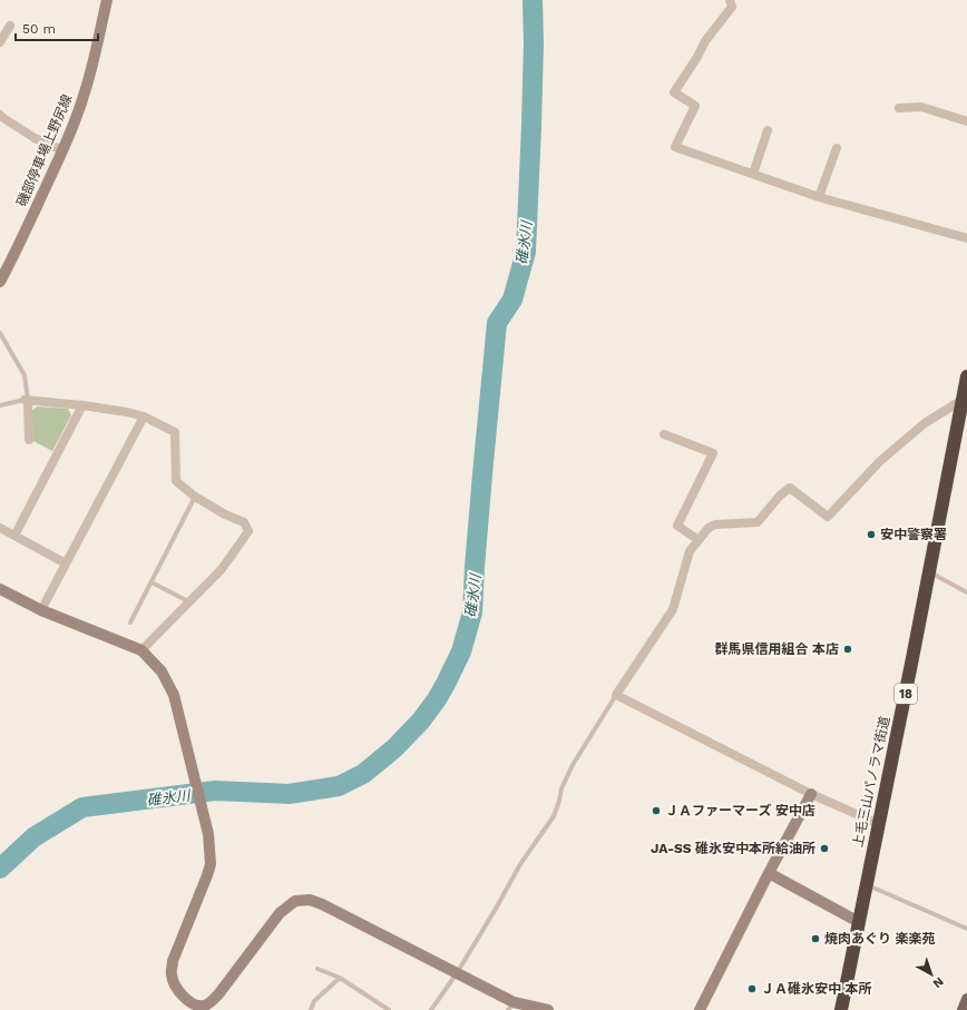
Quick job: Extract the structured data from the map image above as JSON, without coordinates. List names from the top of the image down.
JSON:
{
  "streets": {
    "highway": ["18", "上毛三山パノラマ街道"],
    "street": ["磯部停車場上野尻線"]
  },
  "water": ["碓氷川"],
  "places": [
    "安中警察署",
    "群馬県信用組合 本店",
    "ＪＡファーマーズ 安中店",
    "JA-SS 碓氷安中本所給油所",
    "焼肉あぐり 楽楽苑",
    "ＪＡ碓氷安中 本所"
  ],
  "scale_bar": "50 m",
  "north": "bottom right"
}
